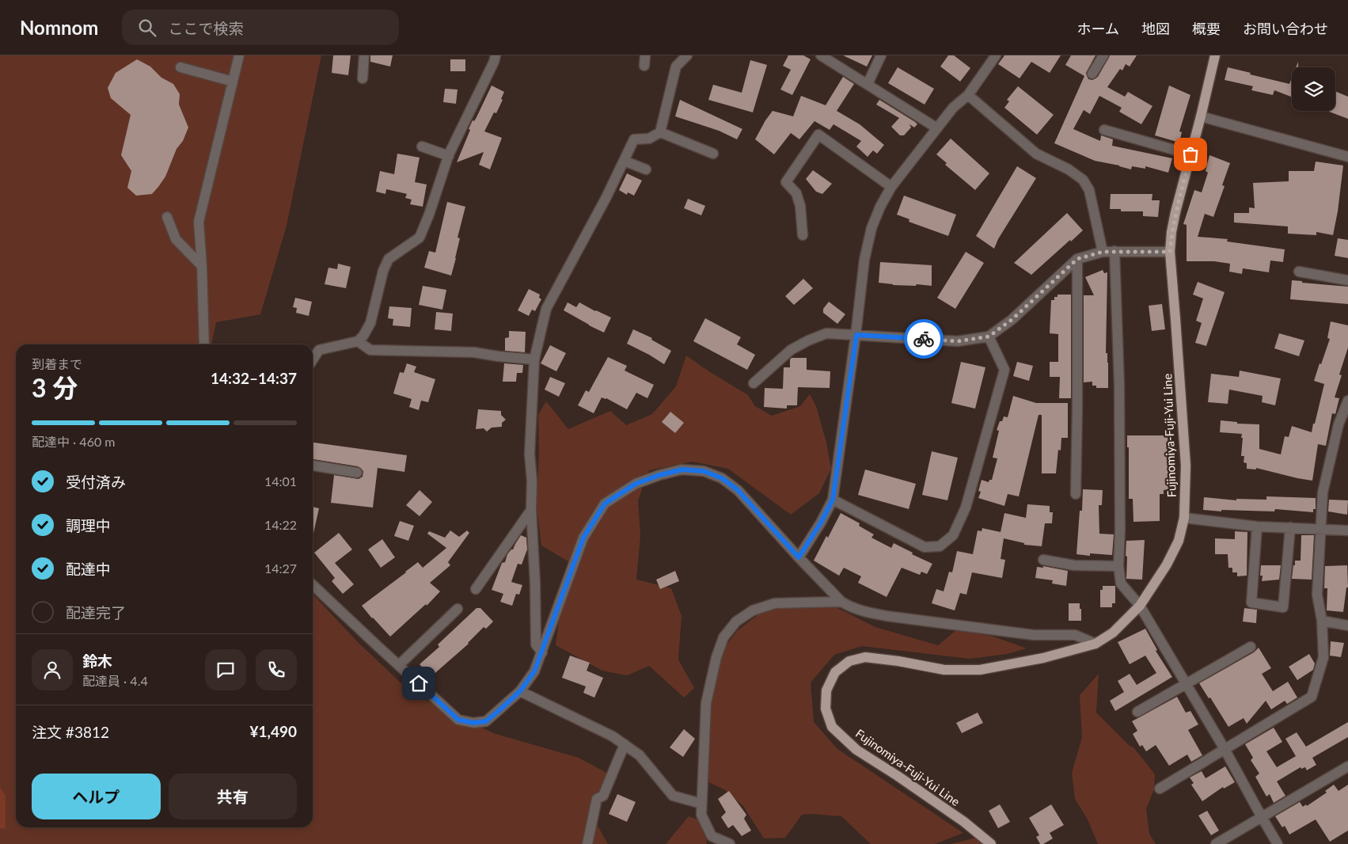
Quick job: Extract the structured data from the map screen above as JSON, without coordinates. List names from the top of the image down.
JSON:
{
  "streets": {
    "main road": ["Fujinomiya-Fuji-Yui Line"]
  },
  "page": {
    "header": "Nomnom",
    "search": "ここで検索",
    "nav": [
      "ホーム",
      "地図",
      "概要",
      "お問い合わせ"
    ],
    "heading": ["3 分", "到着まで", "14:32–14:37"],
    "panel": [
      "鈴木",
      "配達員 · 4.4",
      "注文 #3812",
      "¥1,490"
    ],
    "bar": "配達中 · 460 m",
    "list": [
      ["受付済み", "14:01"],
      ["調理中", "14:22"],
      ["配達中", "14:27"],
      "配達完了"
    ],
    "buttons": ["ヘルプ", "共有"]
  }
}
